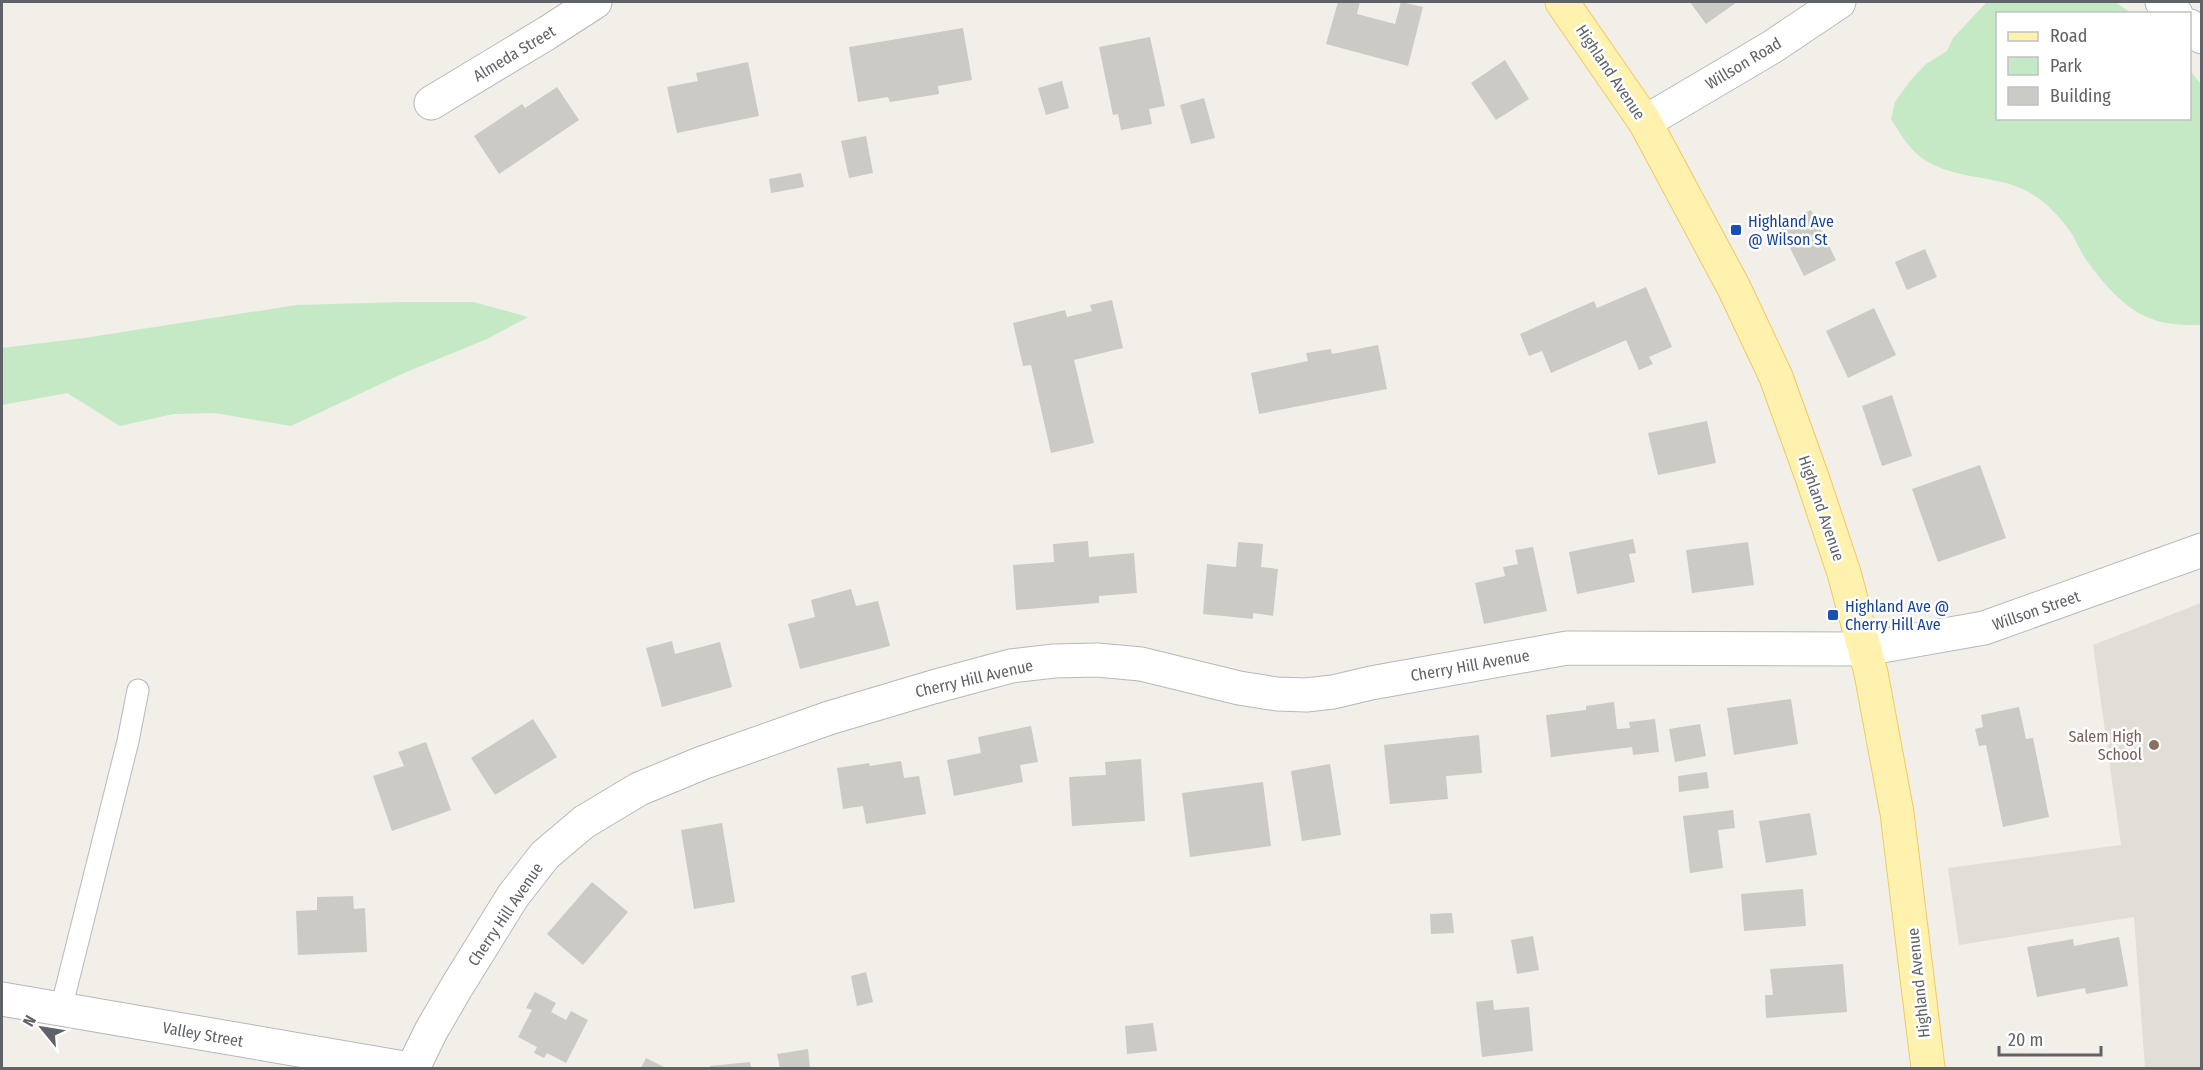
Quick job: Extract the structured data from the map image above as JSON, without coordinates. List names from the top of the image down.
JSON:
{
  "streets": {
    "main road": ["Highland Avenue"],
    "street": [
      "Almeda Street",
      "Willson Road",
      "Willson Street",
      "Cherry Hill Avenue",
      "Valley Street"
    ]
  },
  "crossings": [
    ["Willson Road", "Highland Avenue"],
    ["Highland Avenue", "Willson Street"],
    ["Highland Avenue", "Cherry Hill Avenue"],
    ["Willson Street", "Cherry Hill Avenue"]
  ],
  "places": {
    "transit": ["Highland Ave @ Wilson St", "Highland Ave @ Cherry Hill Ave"],
    "other": ["Salem High School"]
  },
  "legend": ["Road", "Park", "Building"],
  "scale_bar": "20 m",
  "north": "top left"
}
